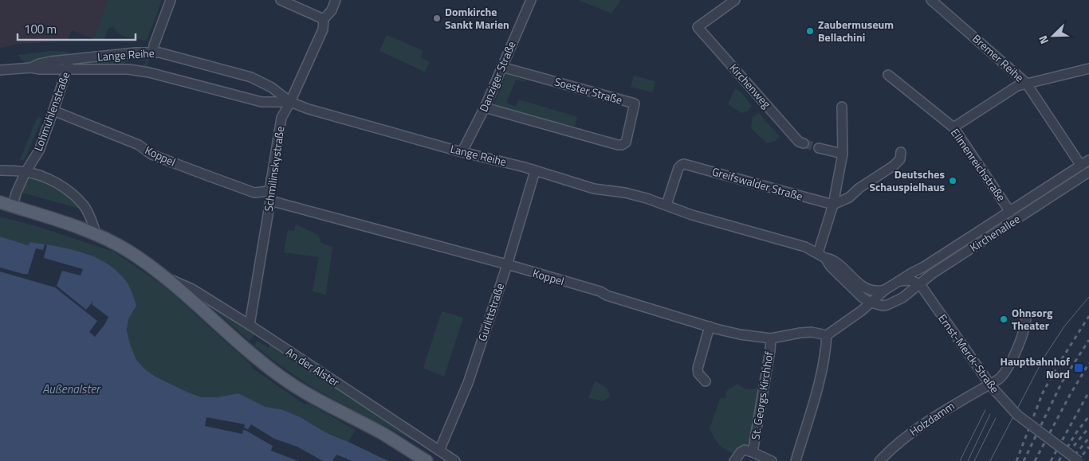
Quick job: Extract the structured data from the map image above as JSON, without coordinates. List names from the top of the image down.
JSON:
{
  "streets": {
    "main road": ["An der Alster"],
    "street": [
      "Lange Reihe",
      "Bremer Reihe",
      "Danziger Straße",
      "Kirchenweg",
      "Soester Straße",
      "Lohmühlenstraße",
      "Koppel",
      "Ellmenreichstraße",
      "Schmilinskystraße",
      "Greifswalder Straße",
      "Kirchenallee",
      "Gurlittstraße",
      "Ernst-Merck-Straße",
      "St. Georgs Kirchhof",
      "Holzdamm"
    ]
  },
  "crossings": [
    ["Lange Reihe", "Danziger Straße"],
    ["Lange Reihe", "Lohmühlenstraße"],
    ["Lange Reihe", "Schmilinskystraße"],
    ["Lange Reihe", "Greifswalder Straße"],
    ["Lange Reihe", "Kirchenallee"],
    ["Lange Reihe", "Gurlittstraße"],
    ["Bremer Reihe", "Kirchenallee"],
    ["Danziger Straße", "Soester Straße"],
    ["Lohmühlenstraße", "Koppel"],
    ["Lohmühlenstraße", "An der Alster"],
    ["Koppel", "Schmilinskystraße"],
    ["Koppel", "Kirchenallee"],
    ["Koppel", "Gurlittstraße"],
    ["Koppel", "St. Georgs Kirchhof"],
    ["Ellmenreichstraße", "Kirchenallee"],
    ["Schmilinskystraße", "An der Alster"],
    ["Kirchenallee", "Ernst-Merck-Straße"],
    ["Gurlittstraße", "An der Alster"],
    ["Ernst-Merck-Straße", "Holzdamm"]
  ],
  "water": ["Außenalster"],
  "places": {
    "other": [
      "Domkirche Sankt Marien",
      "Zaubermuseum Bellachini",
      "Deutsches Schauspielhaus",
      "Ohnsorg Theater"
    ],
    "transit": ["Hauptbahnhof Nord"]
  },
  "scale_bar": "100 m",
  "north": "bottom left"
}
